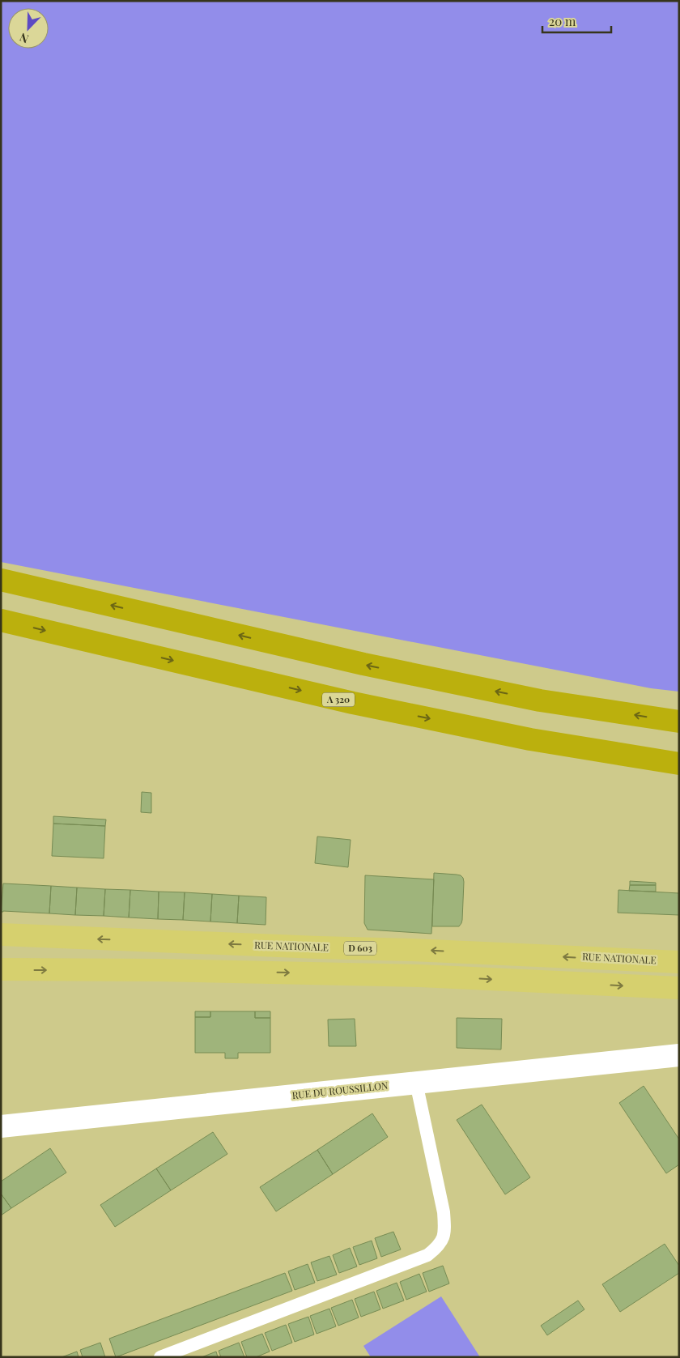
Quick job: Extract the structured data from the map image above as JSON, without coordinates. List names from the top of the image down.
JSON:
{
  "streets": {
    "highway": ["A 320"],
    "main road": ["RUE NATIONALE", "D 603"],
    "street": ["RUE DU ROUSSILLON"]
  },
  "scale_bar": "20 m",
  "north": "bottom left"
}
